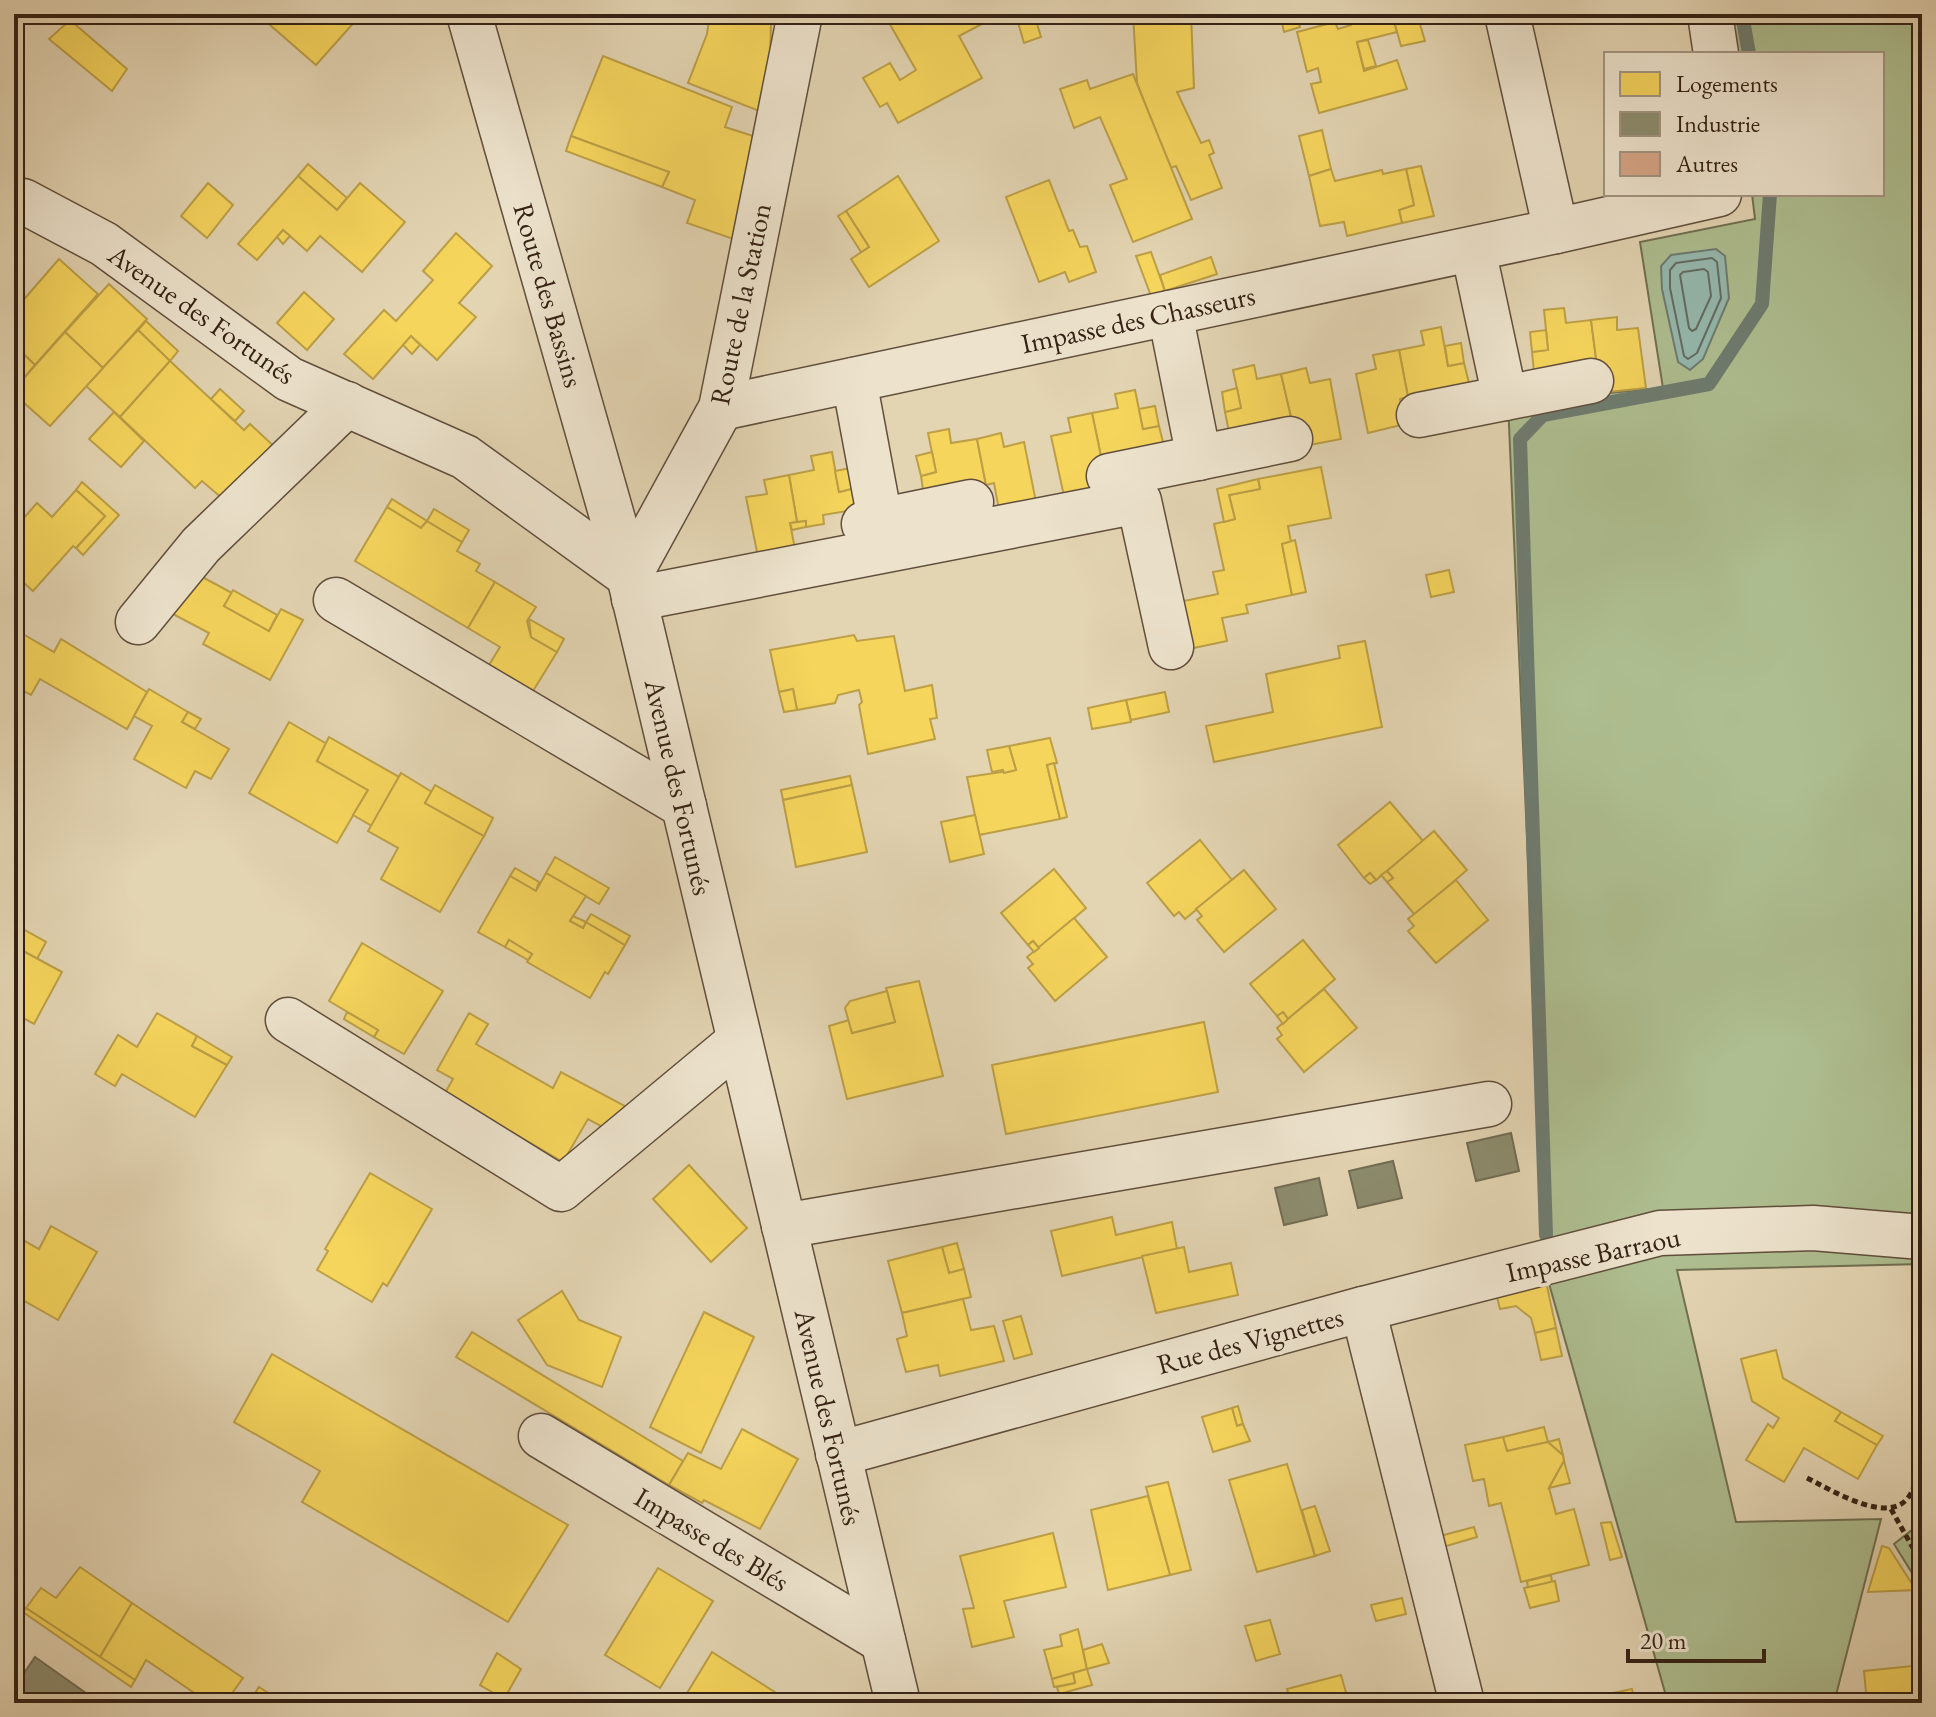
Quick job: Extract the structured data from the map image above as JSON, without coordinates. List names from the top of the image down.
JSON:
{
  "streets": {
    "street": [
      "Route des Bassins",
      "Route de la Station",
      "Avenue des Fortunés",
      "Impasse des Chasseurs",
      "Impasse Barraou",
      "Rue des Vignettes",
      "Impasse des Blés"
    ]
  },
  "crossings": [
    ["Route des Bassins", "Route de la Station"],
    ["Route des Bassins", "Avenue des Fortunés"],
    ["Route de la Station", "Avenue des Fortunés"],
    ["Route de la Station", "Impasse des Chasseurs"],
    ["Avenue des Fortunés", "Rue des Vignettes"],
    ["Avenue des Fortunés", "Impasse des Blés"],
    ["Impasse Barraou", "Rue des Vignettes"]
  ],
  "legend": ["Logements", "Industrie", "Autres"],
  "scale_bar": "20 m"
}
